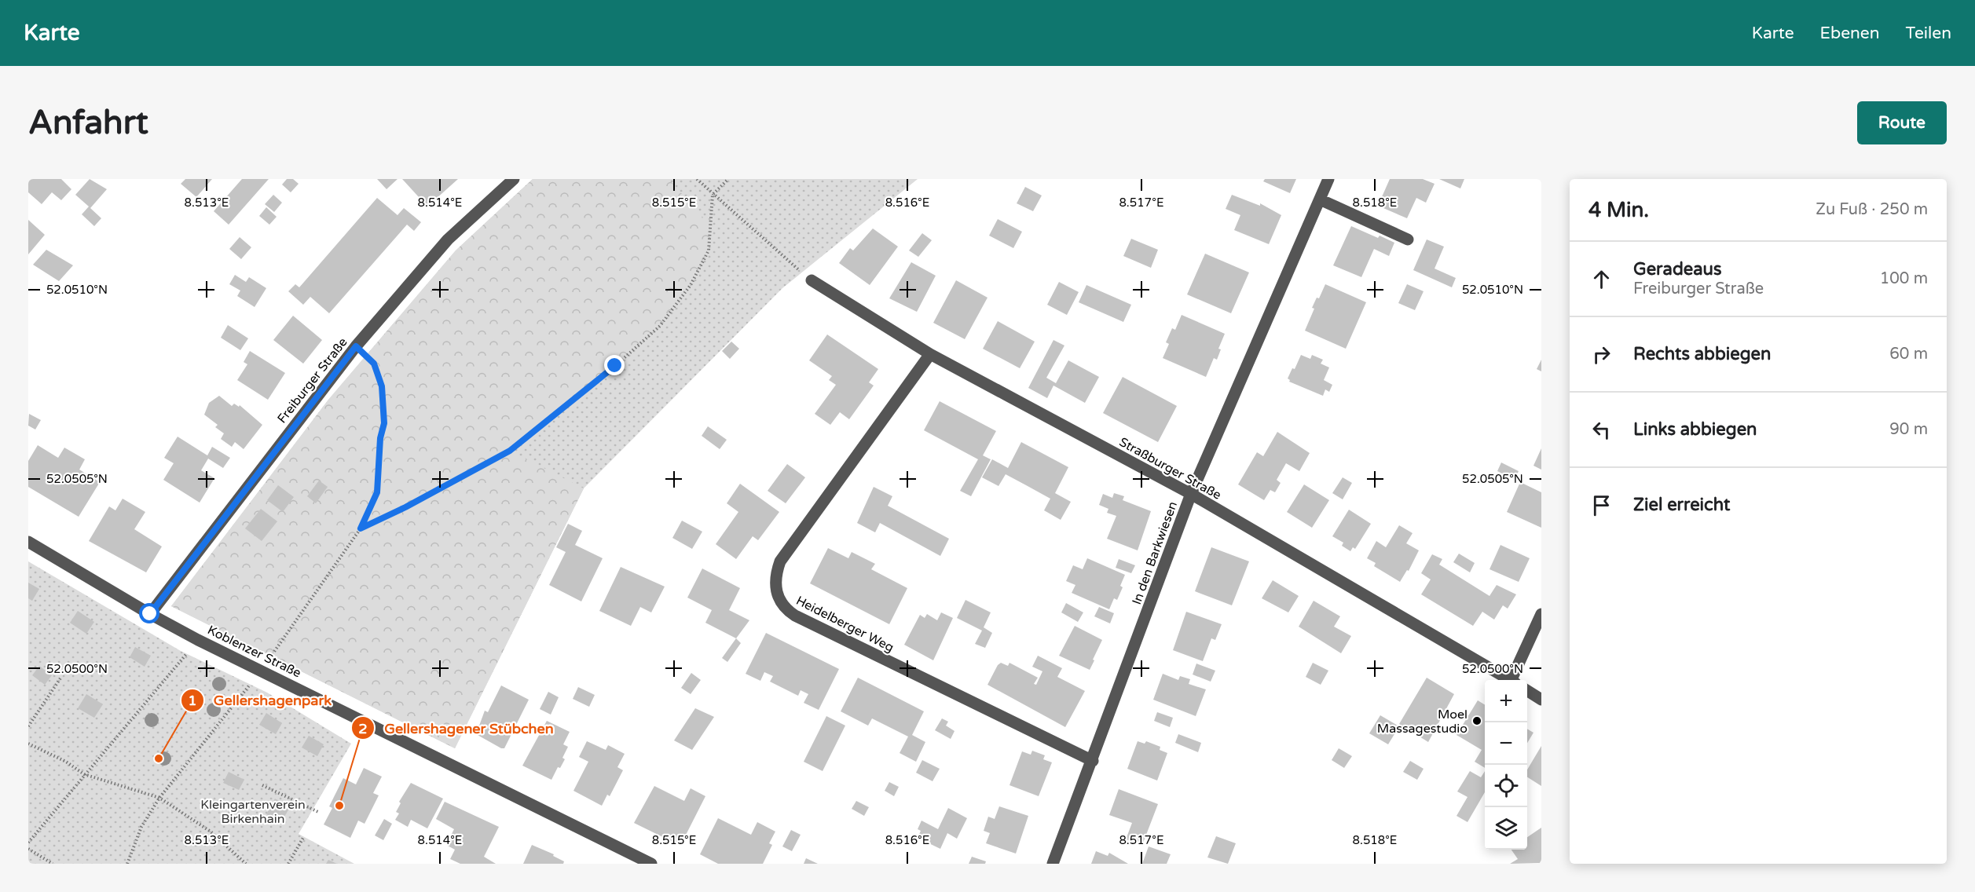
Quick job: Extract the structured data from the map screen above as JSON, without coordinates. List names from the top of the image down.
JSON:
{
  "streets": {
    "street": [
      "Freiburger Straße",
      "Straßburger Straße",
      "In den Barkwiesen",
      "Heidelberger Weg",
      "Koblenzer Straße"
    ]
  },
  "crossings": [
    ["Freiburger Straße", "Koblenzer Straße"],
    ["Straßburger Straße", "In den Barkwiesen"],
    ["Straßburger Straße", "Heidelberger Weg"],
    ["In den Barkwiesen", "Heidelberger Weg"]
  ],
  "parks": ["Kleingartenverein Birkenhain"],
  "places": ["Moel Massagestudio", "Gellershagenpark", "Gellershagener Stübchen"],
  "page": {
    "header": "Karte",
    "nav": ["Karte", "Ebenen", "Teilen"],
    "buttons": "Route",
    "title": "Anfahrt",
    "heading": ["4 Min.", "Zu Fuß · 250 m"],
    "list": [
      ["Geradeaus", "Freiburger Straße", "100 m"],
      ["Rechts abbiegen", "60 m"],
      ["Links abbiegen", "90 m"],
      "Ziel erreicht"
    ],
    "map_buttons": ["+", "−"]
  },
  "coordinates": [
    "8.513°E",
    "8.514°E",
    "8.515°E",
    "8.516°E",
    "8.517°E",
    "8.518°E",
    "52.0510°N",
    "52.0505°N",
    "52.0500°N"
  ]
}
